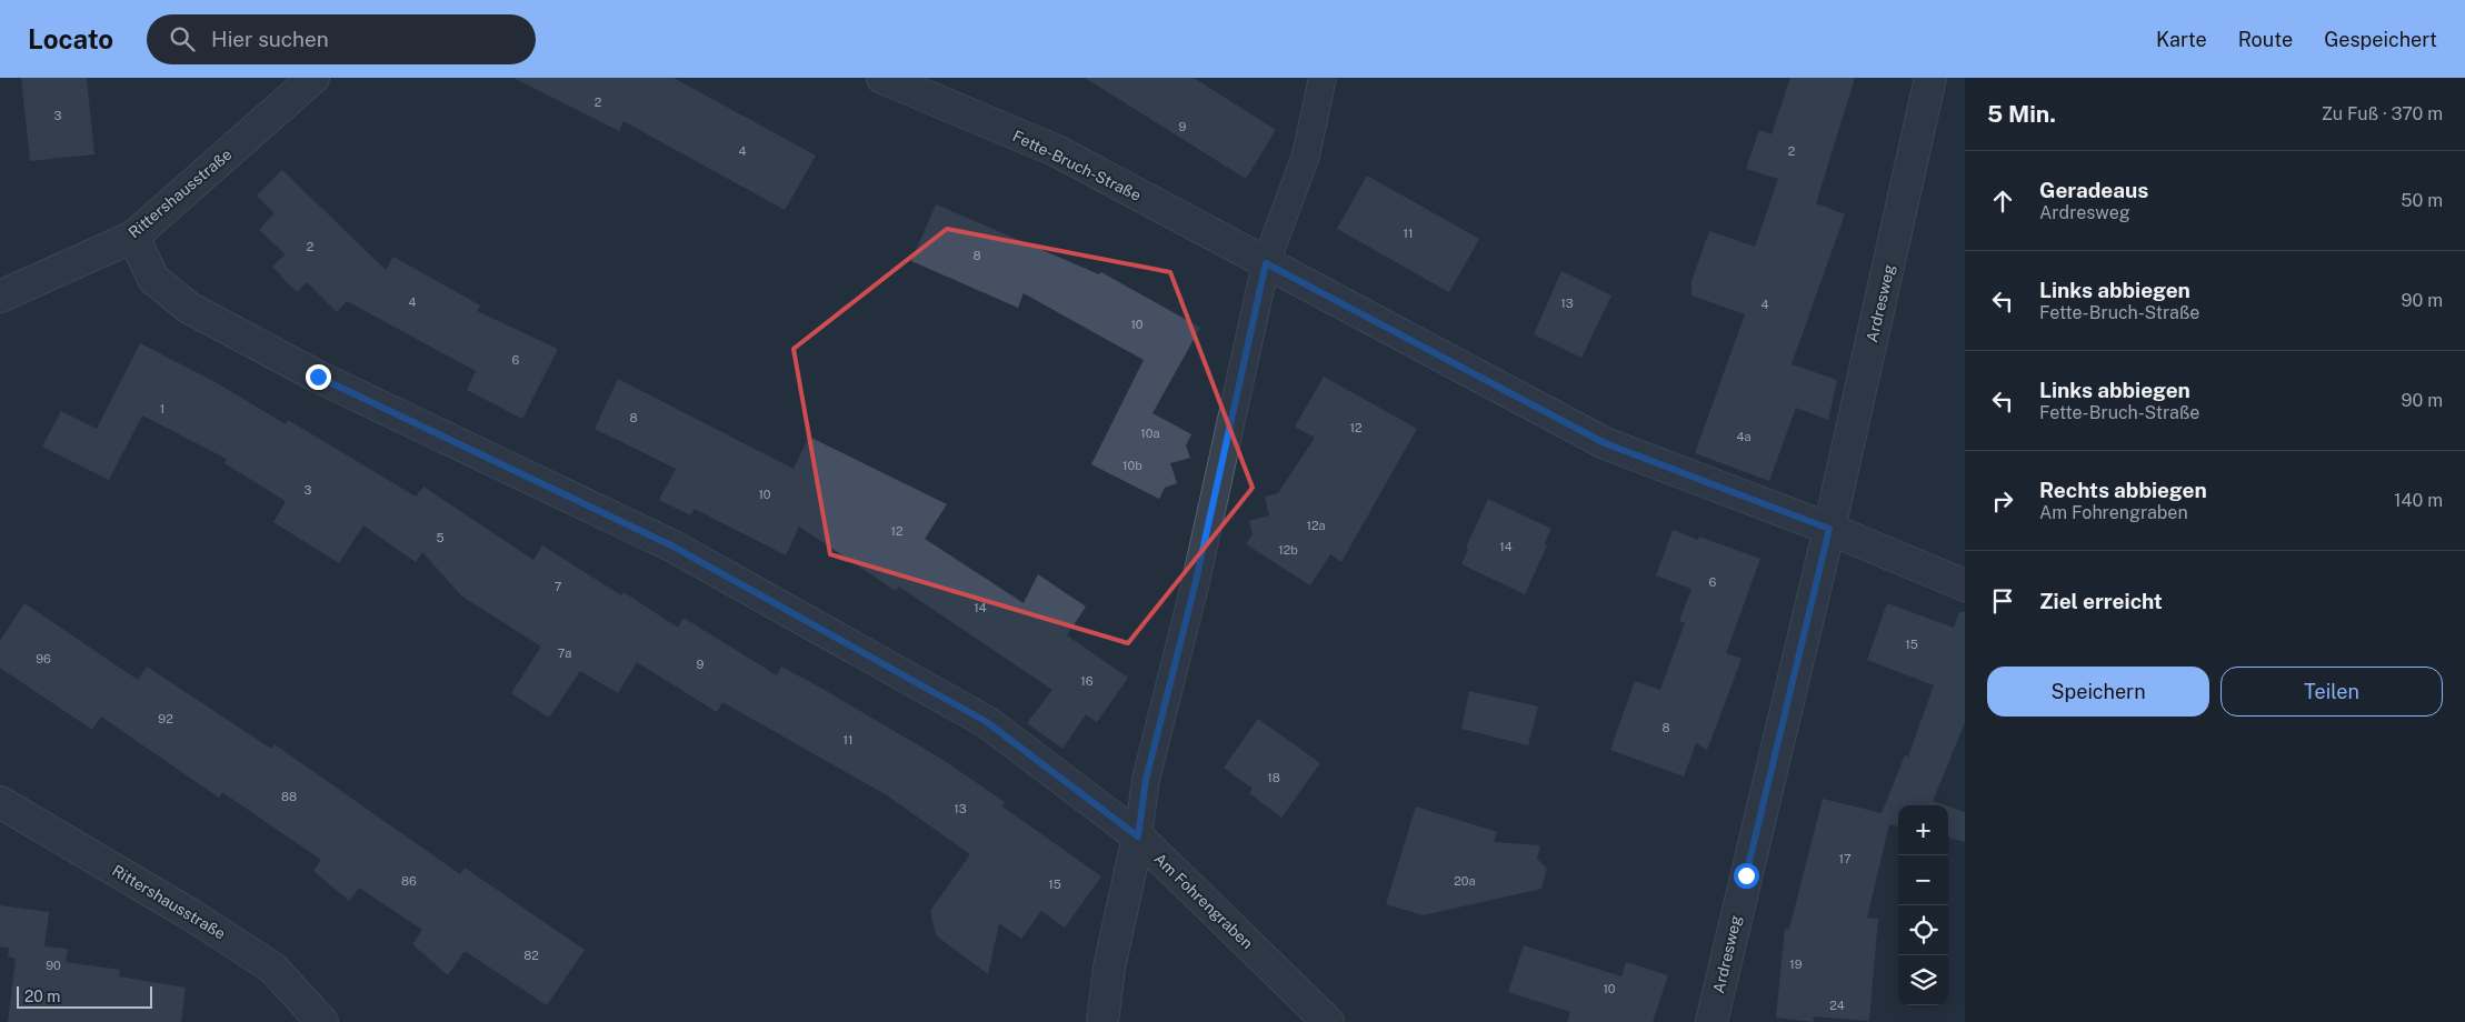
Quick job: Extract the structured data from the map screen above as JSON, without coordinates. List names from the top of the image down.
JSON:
{
  "streets": {
    "street": [
      "Fette-Bruch-Straße",
      "Rittershausstraße",
      "Ardresweg",
      "Am Fohrengraben"
    ]
  },
  "crossings": [
    ["Fette-Bruch-Straße", "Ardresweg"],
    ["Rittershausstraße", "Am Fohrengraben"]
  ],
  "house_numbers": [
    "2",
    "3",
    "9",
    "4",
    "2",
    "11",
    "2",
    "8",
    "4",
    "13",
    "4",
    "10",
    "6",
    "1",
    "8",
    "12",
    "10a",
    "4a",
    "10b",
    "3",
    "10",
    "12a",
    "12",
    "5",
    "14",
    "12b",
    "6",
    "7",
    "14",
    "15",
    "7a",
    "96",
    "9",
    "16",
    "92",
    "8",
    "11",
    "18",
    "88",
    "13",
    "17",
    "86",
    "20a",
    "15",
    "82",
    "19",
    "90",
    "10",
    "24"
  ],
  "scale_bar": "20 m",
  "page": {
    "header": "Locato",
    "search": "Hier suchen",
    "nav": ["Karte", "Route", "Gespeichert"],
    "heading": ["5 Min.", "Zu Fuß · 370 m"],
    "list": [
      ["Geradeaus", "Ardresweg", "50 m"],
      ["Links abbiegen", "Fette-Bruch-Straße", "90 m"],
      ["Links abbiegen", "Fette-Bruch-Straße", "90 m"],
      ["Rechts abbiegen", "Am Fohrengraben", "140 m"],
      "Ziel erreicht"
    ],
    "buttons": ["Speichern", "Teilen"],
    "map_buttons": ["+", "−"],
    "scale": "20 m"
  }
}
